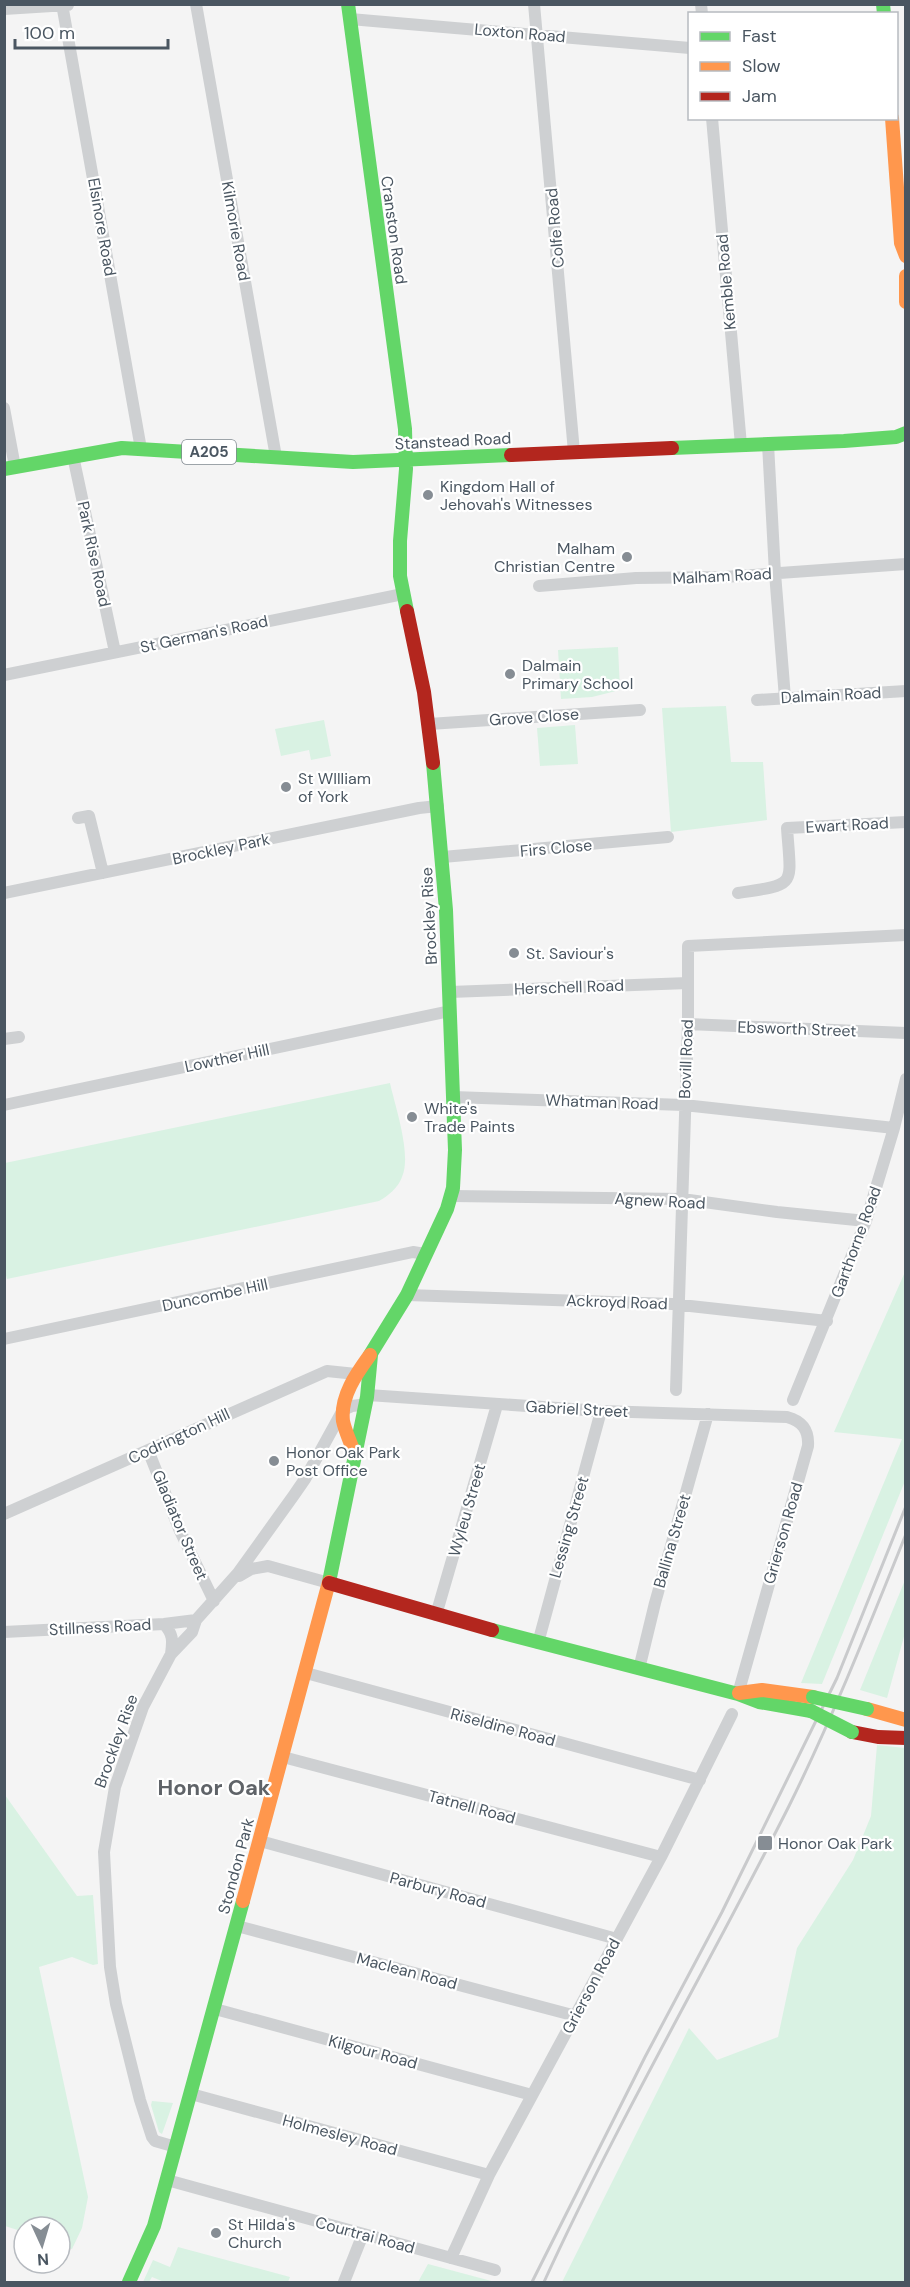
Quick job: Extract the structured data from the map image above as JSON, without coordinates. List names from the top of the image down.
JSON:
{
  "streets": {
    "main road": [
      "Cranston Road",
      "Stanstead Road",
      "A205",
      "Brockley Rise",
      "Stondon Park"
    ],
    "street": [
      "Loxton Road",
      "Elsinore Road",
      "Colfe Road",
      "Kilmorie Road",
      "Kemble Road",
      "Park Rise Road",
      "Malham Road",
      "St German's Road",
      "Dalmain Road",
      "Grove Close",
      "Ewart Road",
      "Firs Close",
      "Brockley Park",
      "Herschell Road",
      "Ebsworth Street",
      "Lowther Hill",
      "Bovill Road",
      "Whatman Road",
      "Agnew Road",
      "Garthorne Road",
      "Duncombe Hill",
      "Ackroyd Road",
      "Gabriel Street",
      "Codrington Hill",
      "Wyleu Street",
      "Gladiator Street",
      "Lessing Street",
      "Grierson Road",
      "Ballina Street",
      "Stillness Road",
      "Riseldine Road",
      "Tatnell Road",
      "Parbury Road",
      "Maclean Road",
      "Kilgour Road",
      "Holmesley Road",
      "Courtrai Road"
    ]
  },
  "crossings": [
    ["Loxton Road", "Colfe Road"],
    ["Loxton Road", "Cranston Road"],
    ["Elsinore Road", "Stanstead Road"],
    ["Colfe Road", "Stanstead Road"],
    ["Cranston Road", "Stanstead Road"],
    ["Cranston Road", "Brockley Rise"],
    ["Kilmorie Road", "Stanstead Road"],
    ["Kemble Road", "Stanstead Road"],
    ["Stanstead Road", "Park Rise Road"],
    ["Stanstead Road", "Brockley Rise"],
    ["Park Rise Road", "St German's Road"],
    ["St German's Road", "Brockley Rise"],
    ["Grove Close", "Brockley Rise"],
    ["Firs Close", "Brockley Rise"],
    ["Brockley Park", "Brockley Rise"],
    ["Brockley Rise", "Herschell Road"],
    ["Brockley Rise", "Lowther Hill"],
    ["Brockley Rise", "Whatman Road"],
    ["Brockley Rise", "Agnew Road"],
    ["Brockley Rise", "Duncombe Hill"],
    ["Brockley Rise", "Ackroyd Road"],
    ["Brockley Rise", "Gladiator Street"],
    ["Brockley Rise", "Stillness Road"],
    ["Brockley Rise", "Stondon Park"],
    ["Herschell Road", "Bovill Road"],
    ["Ebsworth Street", "Bovill Road"],
    ["Bovill Road", "Whatman Road"],
    ["Bovill Road", "Agnew Road"],
    ["Bovill Road", "Ackroyd Road"],
    ["Whatman Road", "Garthorne Road"],
    ["Agnew Road", "Garthorne Road"],
    ["Garthorne Road", "Ackroyd Road"],
    ["Gabriel Street", "Wyleu Street"],
    ["Gabriel Street", "Lessing Street"],
    ["Gabriel Street", "Grierson Road"],
    ["Gabriel Street", "Ballina Street"],
    ["Gabriel Street", "Stondon Park"],
    ["Codrington Hill", "Gladiator Street"],
    ["Grierson Road", "Riseldine Road"],
    ["Grierson Road", "Tatnell Road"],
    ["Grierson Road", "Parbury Road"],
    ["Grierson Road", "Maclean Road"],
    ["Grierson Road", "Kilgour Road"],
    ["Grierson Road", "Holmesley Road"],
    ["Grierson Road", "Courtrai Road"],
    ["Riseldine Road", "Stondon Park"],
    ["Tatnell Road", "Stondon Park"],
    ["Stondon Park", "Parbury Road"],
    ["Stondon Park", "Maclean Road"],
    ["Stondon Park", "Kilgour Road"],
    ["Stondon Park", "Holmesley Road"],
    ["Stondon Park", "Courtrai Road"]
  ],
  "districts": ["Honor Oak"],
  "places": {
    "other": [
      "Kingdom Hall of Jehovah's Witnesses",
      "Malham Christian Centre",
      "Dalmain Primary School",
      "St WIlliam of York",
      "St. Saviour's",
      "White's Trade Paints",
      "Honor Oak Park Post Office",
      "St Hilda's Church"
    ],
    "transit": ["Honor Oak Park"]
  },
  "legend": ["Fast", "Slow", "Jam"],
  "scale_bar": "100 m",
  "north": "bottom"
}
